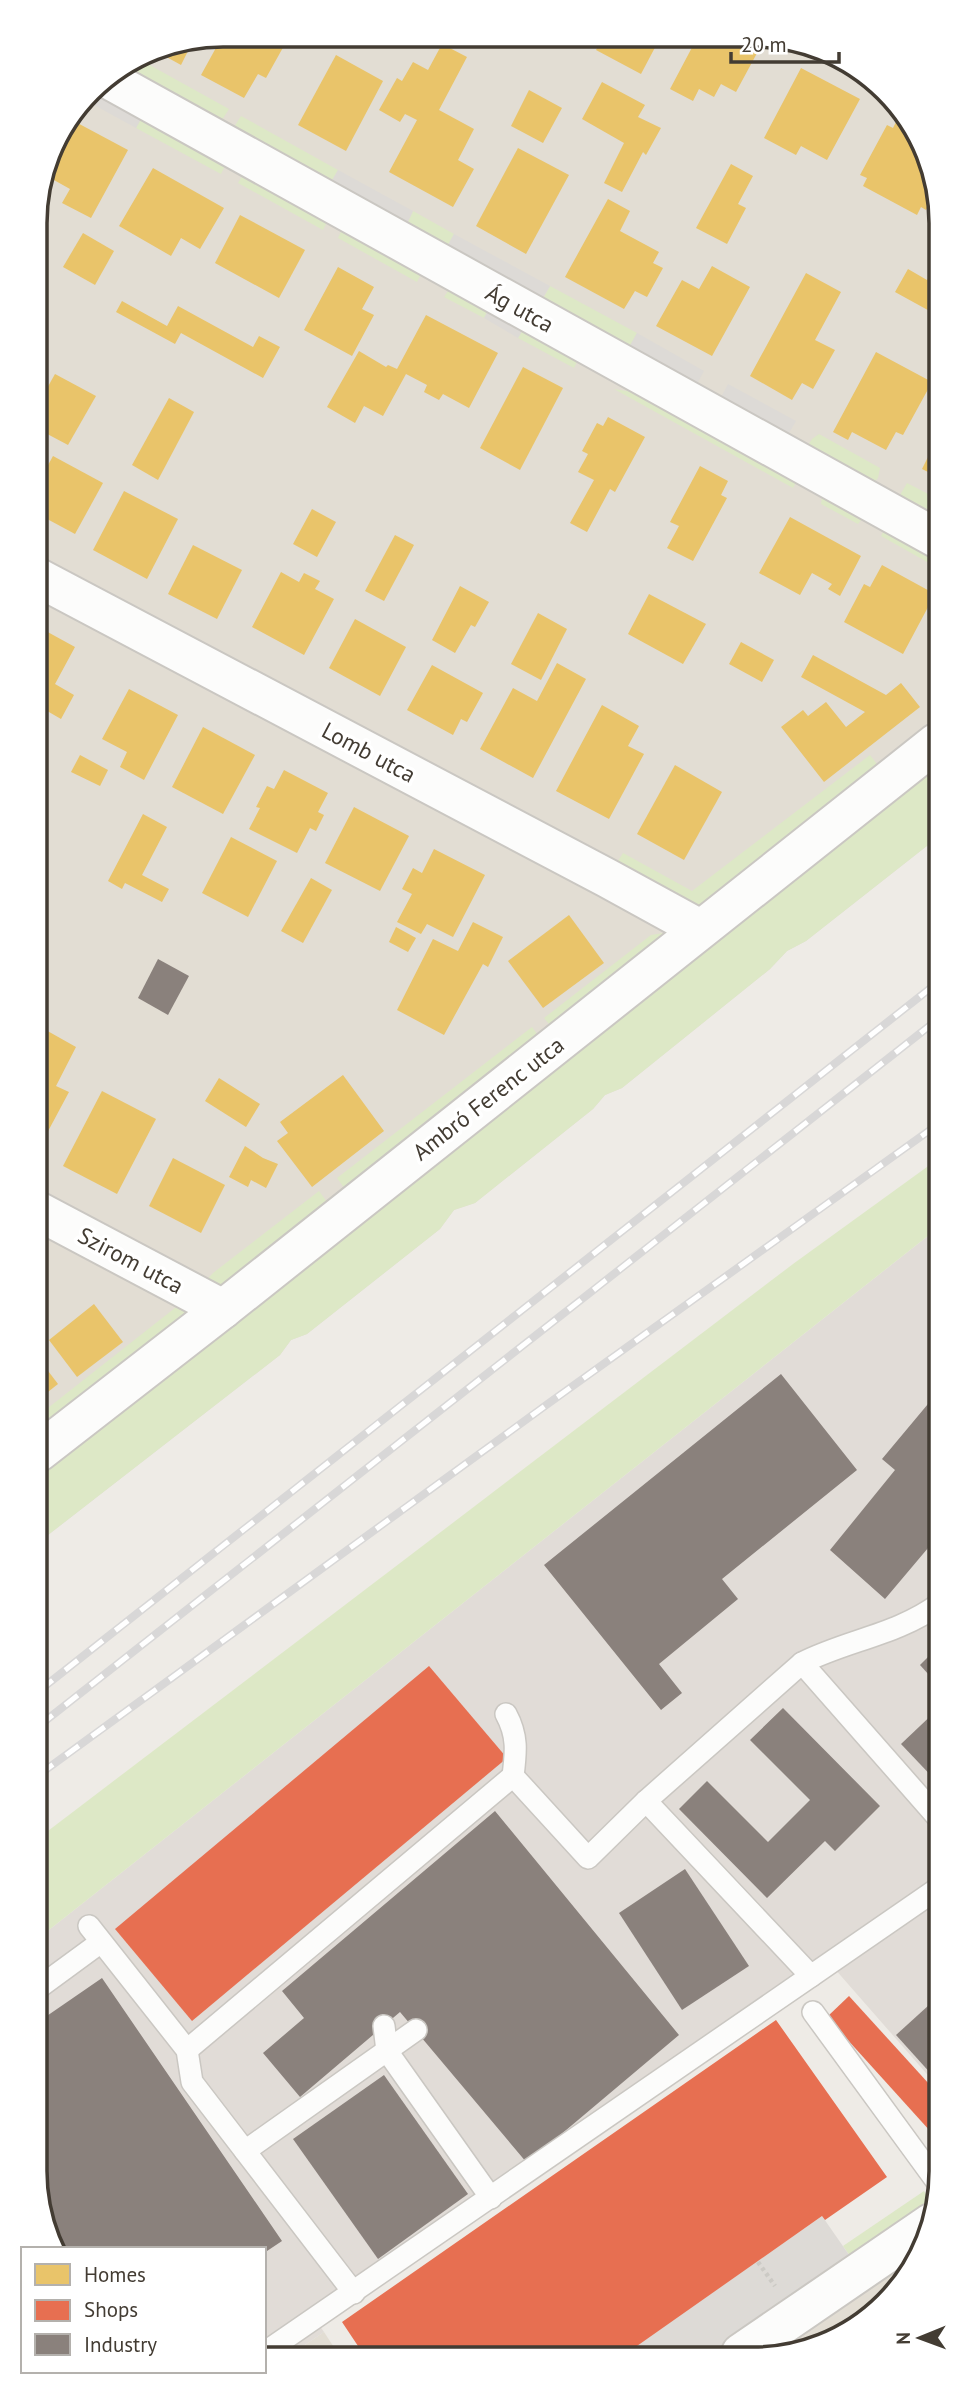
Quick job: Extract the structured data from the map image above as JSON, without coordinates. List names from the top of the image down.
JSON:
{
  "streets": {
    "street": [
      "Ág utca",
      "Lomb utca",
      "Ambró Ferenc utca",
      "Szirom utca"
    ]
  },
  "crossings": [
    ["Lomb utca", "Ambró Ferenc utca"],
    ["Ambró Ferenc utca", "Szirom utca"]
  ],
  "legend": ["Homes", "Shops", "Industry"],
  "scale_bar": "20 m",
  "north": "left"
}
